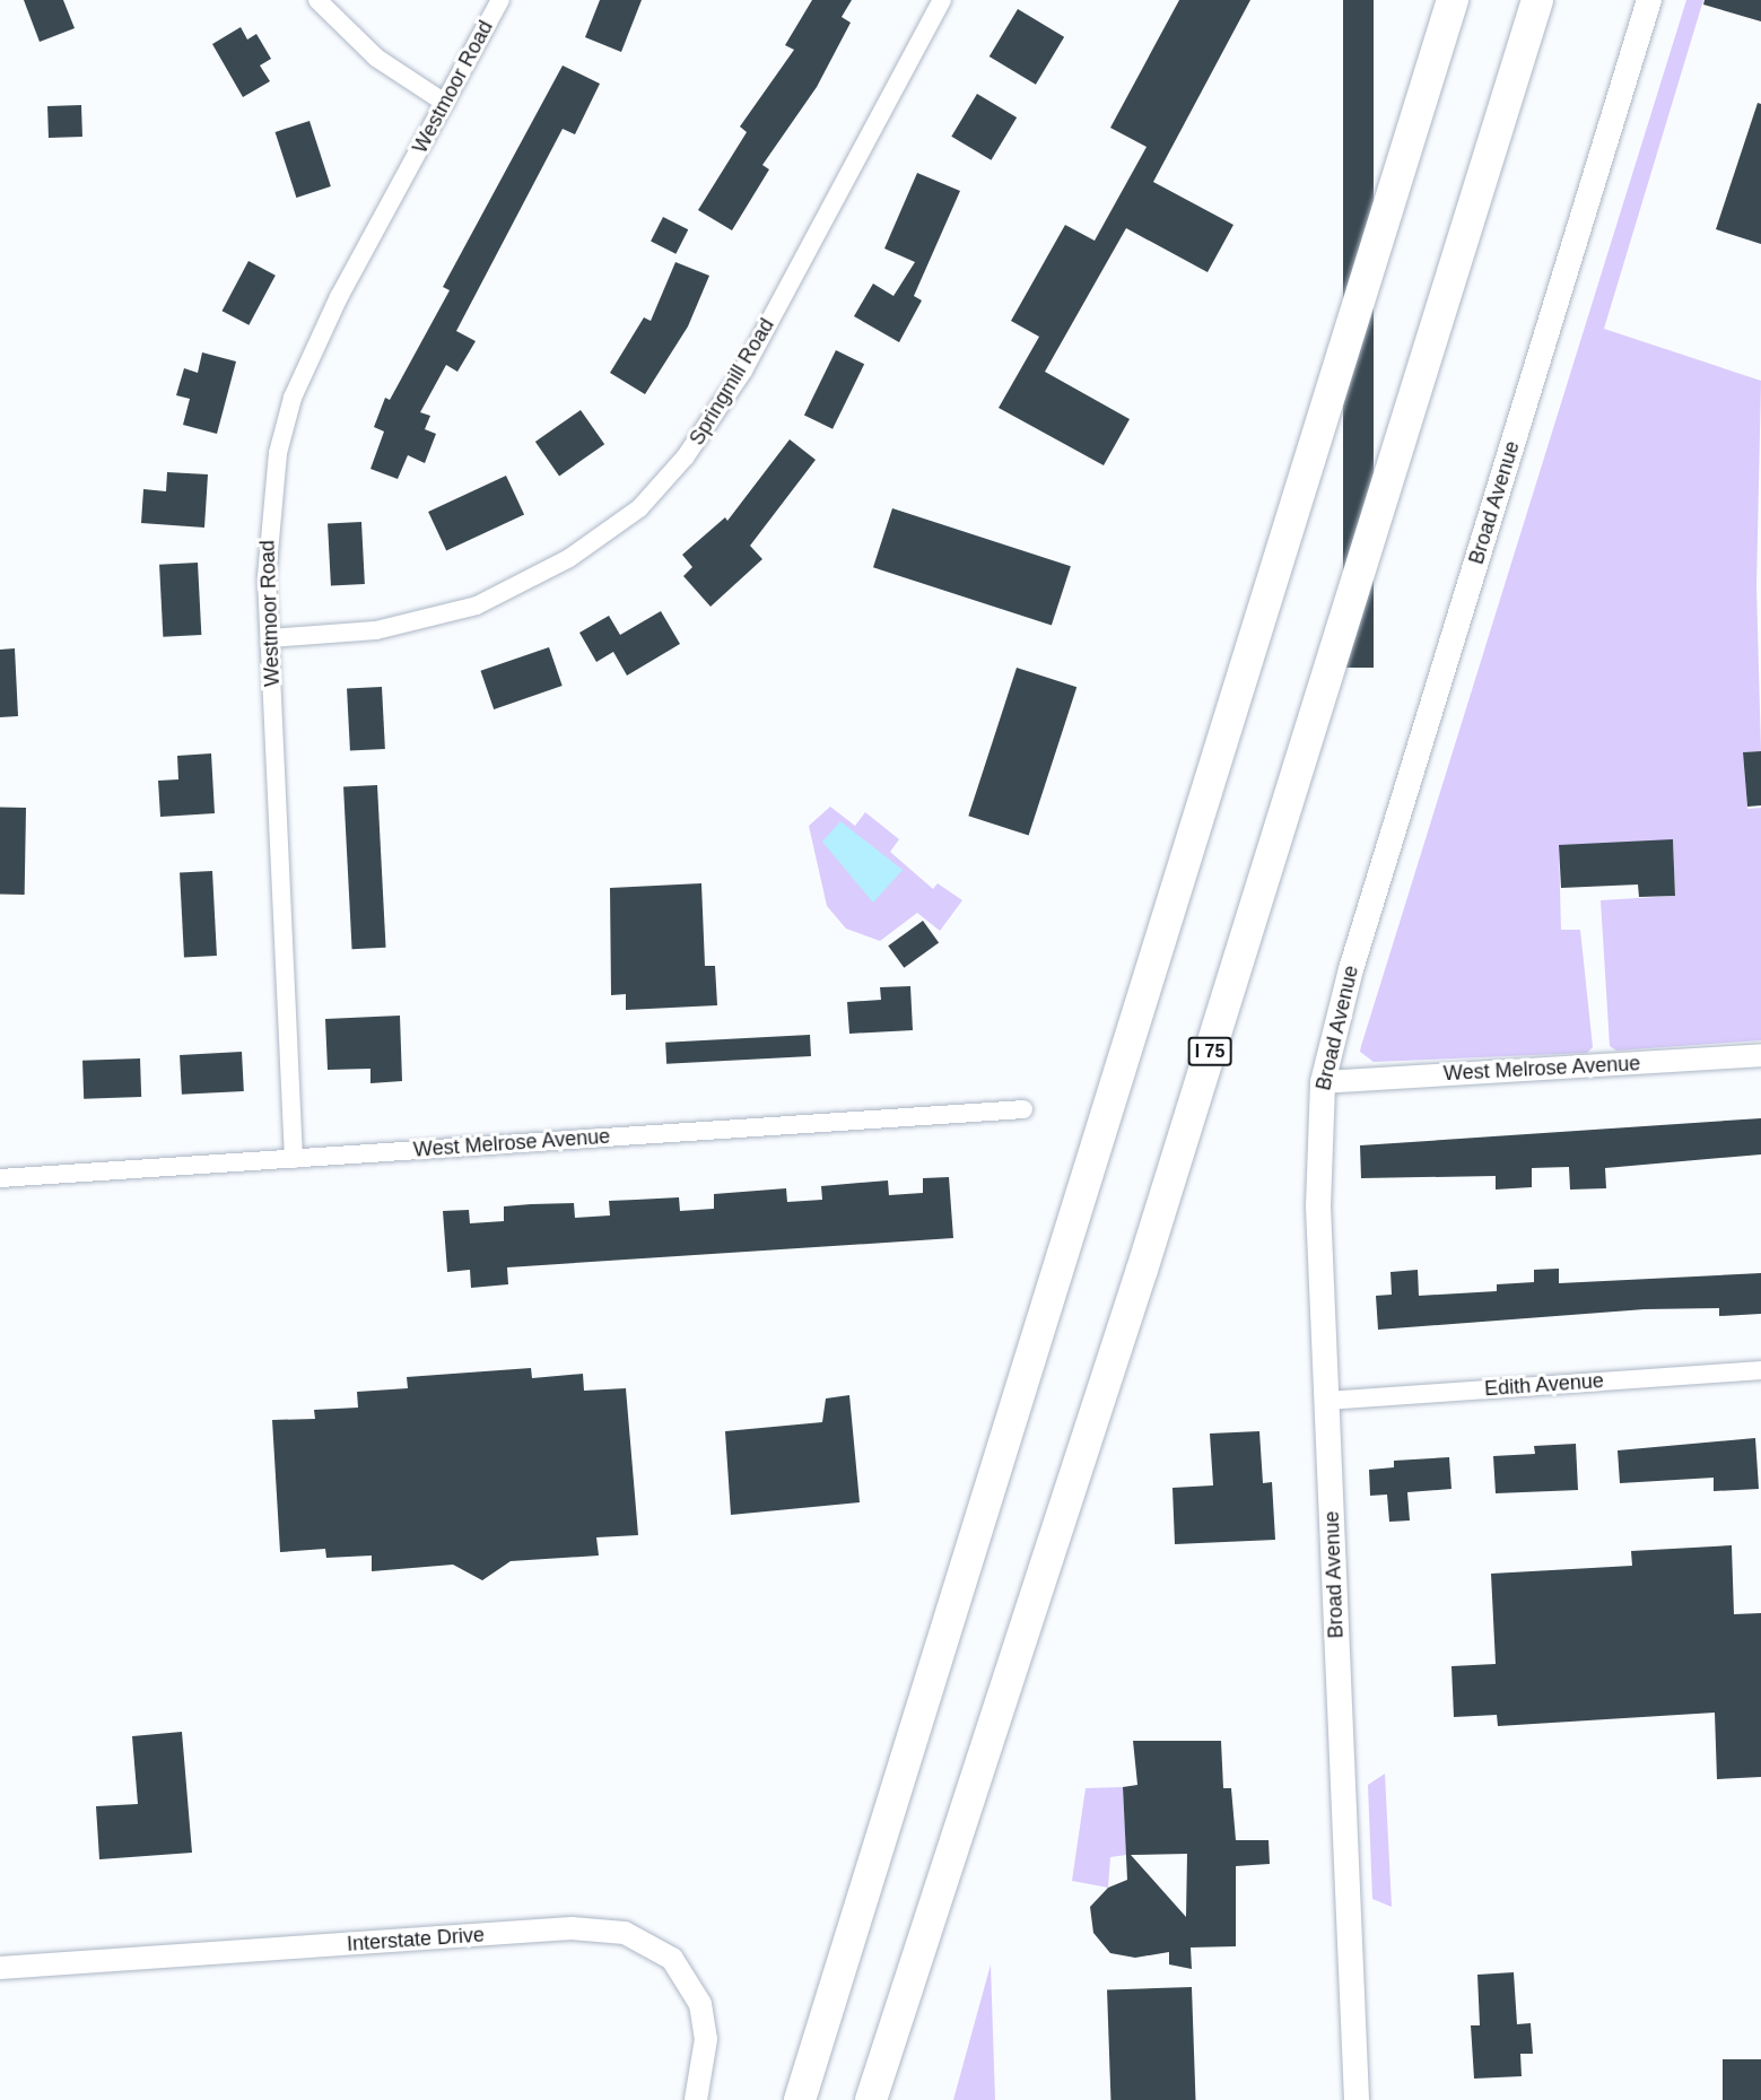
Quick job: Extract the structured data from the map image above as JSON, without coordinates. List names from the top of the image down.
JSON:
{
  "streets": {
    "highway": ["I 75"],
    "main road": ["Broad Avenue"],
    "street": [
      "Westmoor Road",
      "Springmill Road",
      "West Melrose Avenue",
      "Edith Avenue",
      "Interstate Drive"
    ]
  },
  "crossings": [
    ["Westmoor Road", "Springmill Road"],
    ["Westmoor Road", "West Melrose Avenue"],
    ["Broad Avenue", "West Melrose Avenue"],
    ["Broad Avenue", "Edith Avenue"]
  ]
}
